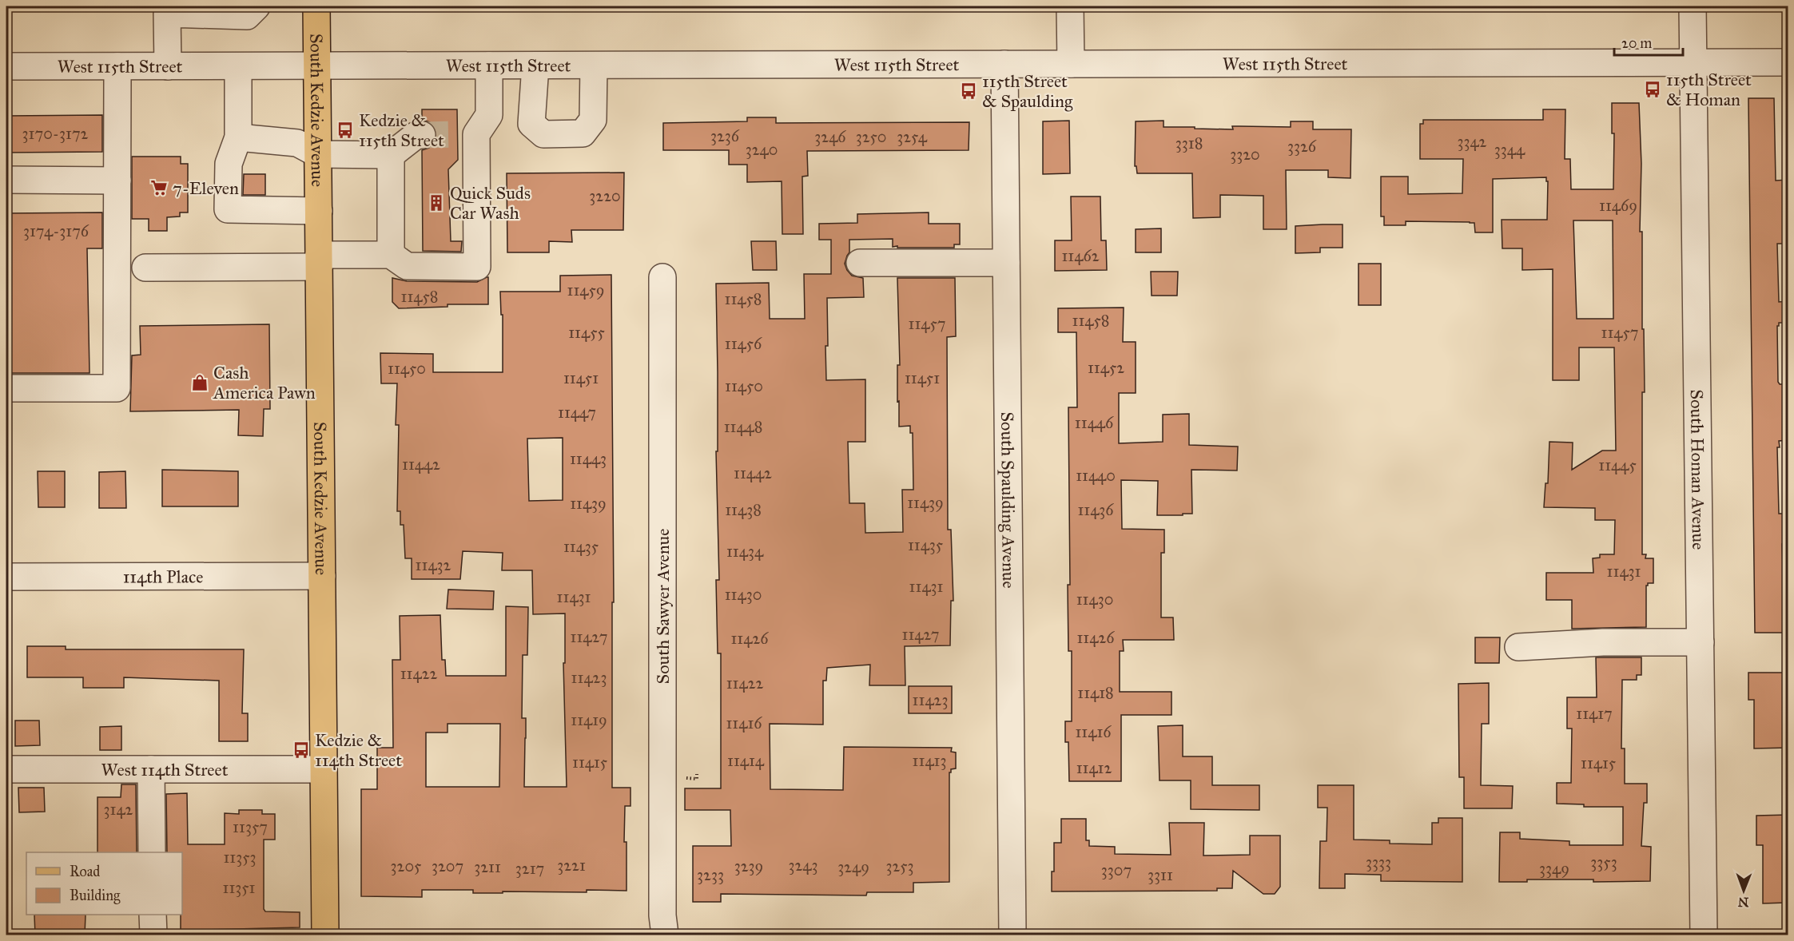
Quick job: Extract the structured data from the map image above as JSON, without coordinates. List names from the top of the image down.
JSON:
{
  "streets": {
    "main road": ["South Kedzie Avenue"],
    "street": [
      "West 115th Street",
      "South Homan Avenue",
      "South Spaulding Avenue",
      "114th Place",
      "South Sawyer Avenue",
      "West 114th Street"
    ]
  },
  "crossings": [
    ["West 115th Street", "South Kedzie Avenue"],
    ["West 115th Street", "South Homan Avenue"],
    ["West 115th Street", "South Spaulding Avenue"],
    ["South Kedzie Avenue", "114th Place"],
    ["South Kedzie Avenue", "West 114th Street"]
  ],
  "places": {
    "bus stop": [
      "115th Street & Homan",
      "115th Street & Spaulding",
      "Kedzie & 115th Street",
      "Kedzie & 114th Street"
    ],
    "supermarket": ["7-Eleven"],
    "building": ["Quick Suds Car Wash"],
    "shop": ["Cash America Pawn"]
  },
  "house_numbers": [
    "3170-3172",
    "3236",
    "3246",
    "3250",
    "3254",
    "3342",
    "3318",
    "3326",
    "3240",
    "3344",
    "3320",
    "3220",
    "11469",
    "3174-3176",
    "11462",
    "11459",
    "11458",
    "11458",
    "11458",
    "11457",
    "11455",
    "11457",
    "11456",
    "11452",
    "11450",
    "11451",
    "11451",
    "11450",
    "11447",
    "11446",
    "11448",
    "11443",
    "11442",
    "11445",
    "11442",
    "11440",
    "11439",
    "11439",
    "11438",
    "11436",
    "11435",
    "11435",
    "11434",
    "11432",
    "11431",
    "11431",
    "11430",
    "11431",
    "11430",
    "11427",
    "11427",
    "11426",
    "11426",
    "11422",
    "11423",
    "11422",
    "11418",
    "11423",
    "11417",
    "11419",
    "11416",
    "11416",
    "11414",
    "11413",
    "11415",
    "11415",
    "11412",
    "3142",
    "11357",
    "11353",
    "3333",
    "3353",
    "3221",
    "3243",
    "3205",
    "3207",
    "3239",
    "3253",
    "3211",
    "3249",
    "3217",
    "3349",
    "3307",
    "3233",
    "3311",
    "11351"
  ],
  "legend": ["Road", "Building"],
  "scale_bar": "20 m",
  "north": "bottom"
}
